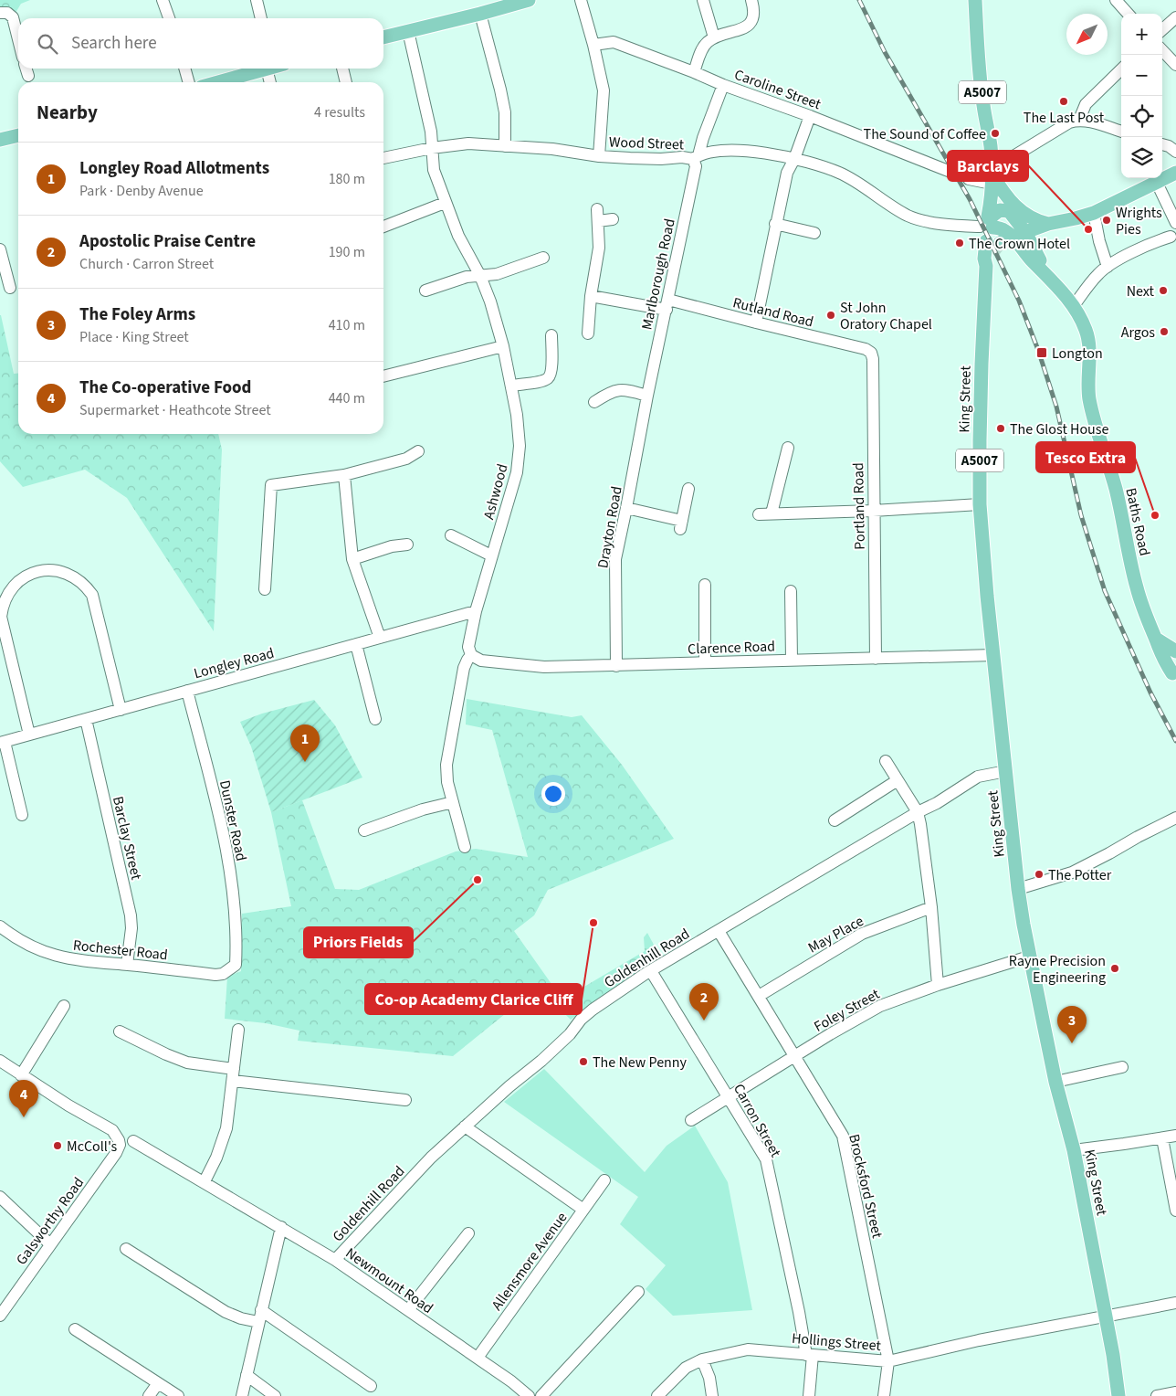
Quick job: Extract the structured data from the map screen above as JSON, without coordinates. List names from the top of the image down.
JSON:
{
  "streets": {
    "main road": ["A5007", "King Street", "Baths Road"],
    "street": [
      "Caroline Street",
      "Wood Street",
      "Marlborough Road",
      "Rutland Road",
      "Ashwood",
      "Portland Road",
      "Drayton Road",
      "Clarence Road",
      "Longley Road",
      "Dunster Road",
      "Barclay Street",
      "May Place",
      "Rochester Road",
      "Goldenhill Road",
      "Foley Street",
      "Carron Street",
      "Brocksford Street",
      "Galsworthy Road",
      "Allensmore Avenue",
      "Newmount Road",
      "Hollings Street"
    ]
  },
  "crossings": [
    ["Caroline Street", "Marlborough Road"],
    ["A5007", "Wood Street"],
    ["A5007", "King Street"],
    ["A5007", "Baths Road"],
    ["Wood Street", "Marlborough Road"],
    ["Wood Street", "Ashwood"],
    ["Wood Street", "Baths Road"],
    ["Marlborough Road", "Rutland Road"],
    ["Marlborough Road", "Drayton Road"],
    ["Rutland Road", "Portland Road"],
    ["King Street", "Baths Road"],
    ["King Street", "Clarence Road"],
    ["King Street", "Goldenhill Road"],
    ["King Street", "Foley Street"],
    ["King Street", "Hollings Street"],
    ["Ashwood", "Clarence Road"],
    ["Ashwood", "Longley Road"],
    ["Portland Road", "Clarence Road"],
    ["Drayton Road", "Clarence Road"],
    ["Longley Road", "Dunster Road"],
    ["Longley Road", "Barclay Street"],
    ["Dunster Road", "Rochester Road"],
    ["Barclay Street", "Rochester Road"],
    ["May Place", "Brocksford Street"],
    ["Goldenhill Road", "Carron Street"],
    ["Goldenhill Road", "Brocksford Street"],
    ["Goldenhill Road", "Newmount Road"],
    ["Foley Street", "Carron Street"],
    ["Foley Street", "Brocksford Street"],
    ["Carron Street", "Hollings Street"],
    ["Brocksford Street", "Hollings Street"],
    ["Allensmore Avenue", "Newmount Road"]
  ],
  "places": {
    "other": [
      "The Last Post",
      "The Sound of Coffee",
      "Wrights Pies",
      "Barclays",
      "The Crown Hotel",
      "Next",
      "St John Oratory Chapel",
      "Argos",
      "The Glost House",
      "Tesco Extra",
      "The Potter",
      "Priors Fields",
      "Co-op Academy Clarice Cliff",
      "Rayne Precision Engineering",
      "The New Penny",
      "McColl's"
    ],
    "transit": ["Longton"]
  },
  "north": "bottom left",
  "page": {
    "map_buttons": ["+", "−"],
    "search": "Search here",
    "heading": ["Nearby", "4 results"],
    "list": [
      {
        "mark": "1",
        "name": "Longley Road Allotments",
        "note": "Park · Denby Avenue",
        "value": "180 m"
      },
      {
        "mark": "2",
        "name": "Apostolic Praise Centre",
        "note": "Church · Carron Street",
        "value": "190 m"
      },
      {
        "mark": "3",
        "name": "The Foley Arms",
        "note": "Place · King Street",
        "value": "410 m"
      },
      {
        "mark": "4",
        "name": "The Co-operative Food",
        "note": "Supermarket · Heathcote Street",
        "value": "440 m"
      }
    ],
    "pins": [
      "1",
      "2",
      "3",
      "4"
    ]
  }
}
